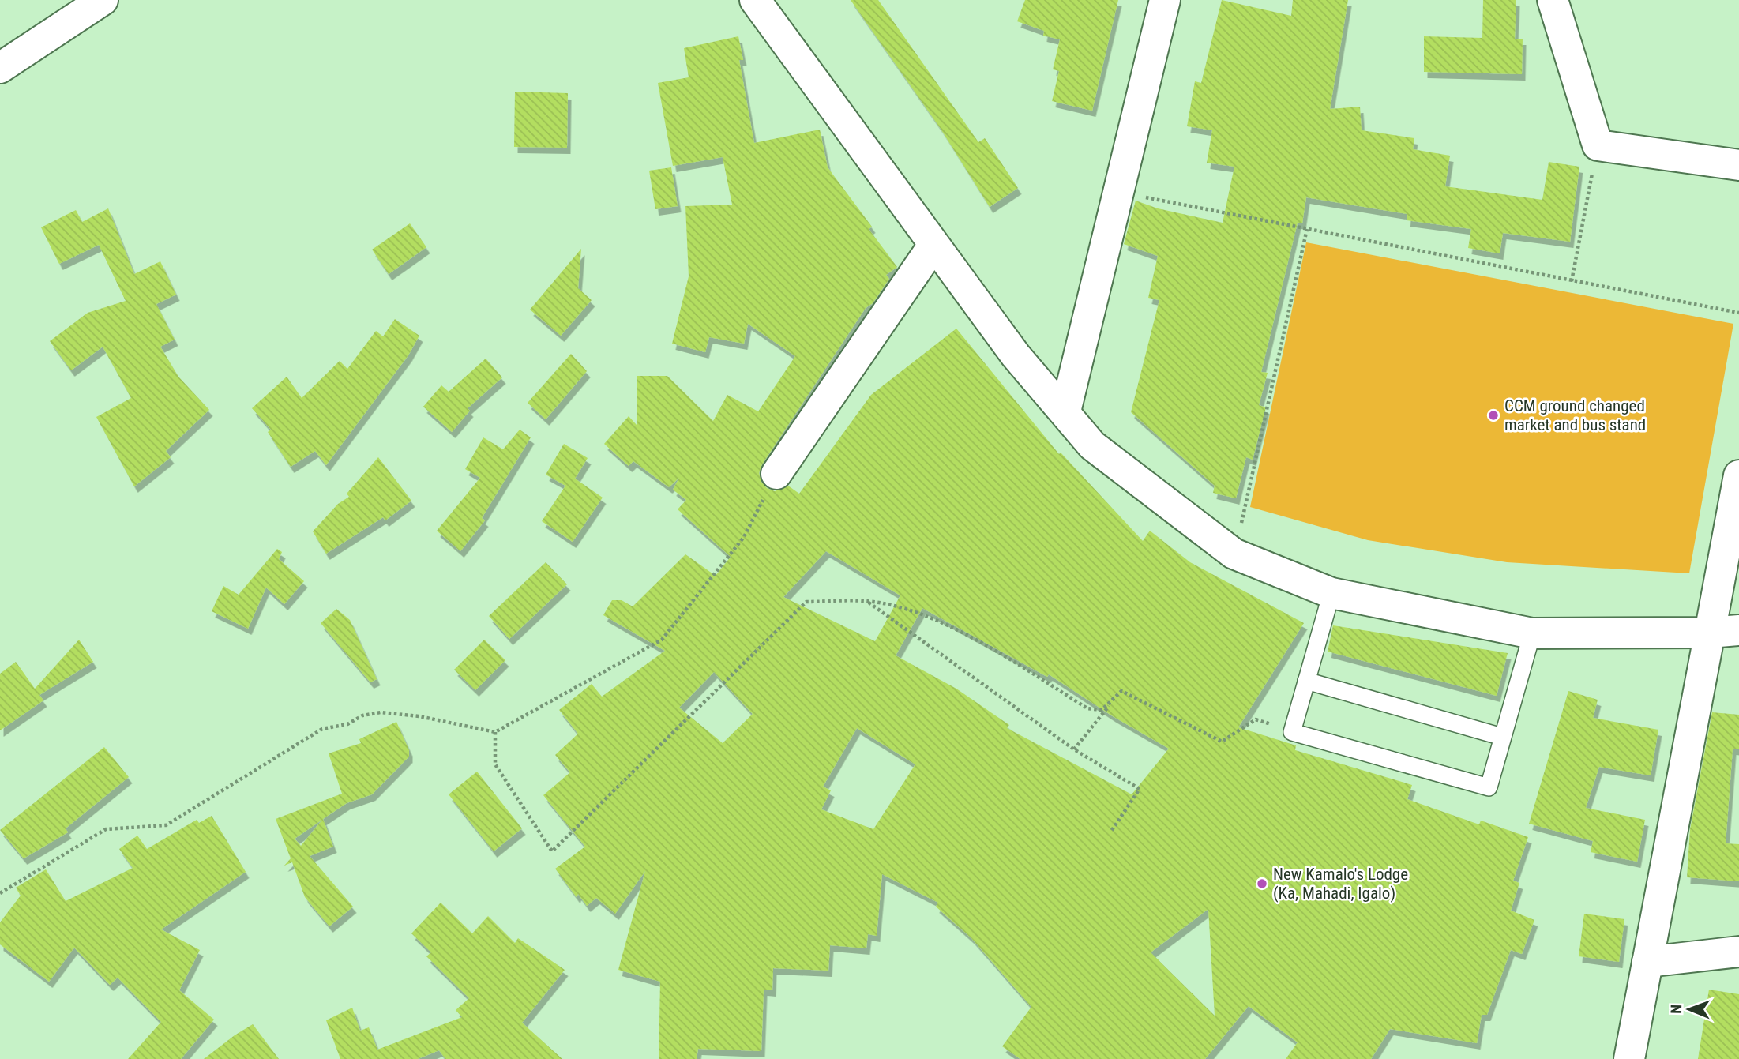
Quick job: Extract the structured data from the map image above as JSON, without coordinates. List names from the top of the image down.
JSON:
{
  "places": ["CCM ground changed market and bus stand", "New Kamalo's Lodge (Ka, Mahadi, Igalo)"],
  "north": "left"
}
